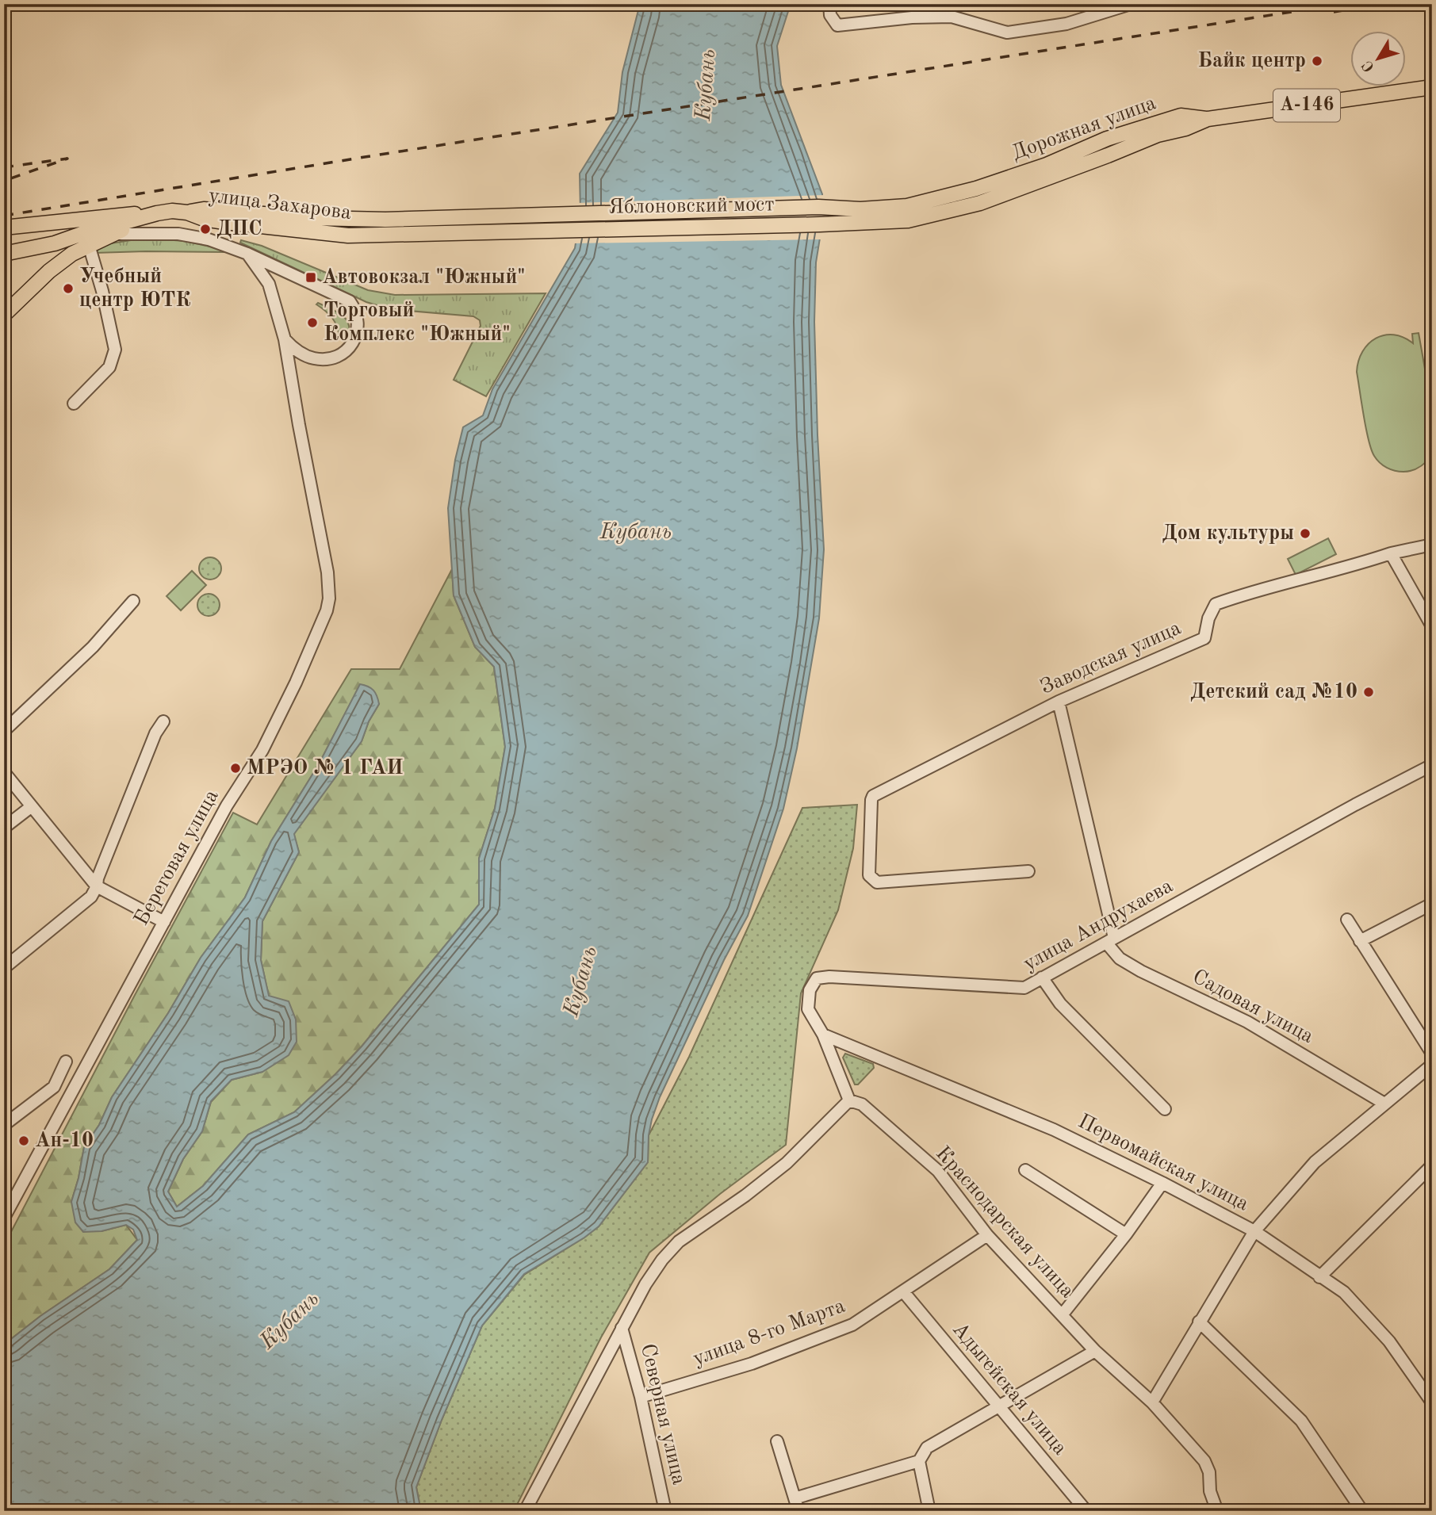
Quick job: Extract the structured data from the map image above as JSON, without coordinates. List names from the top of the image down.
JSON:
{
  "streets": {
    "main road": [
      "А-146",
      "Дорожная улица",
      "улица Захарова",
      "Яблоновский мост"
    ],
    "street": [
      "Заводская улица",
      "Береговая улица",
      "улица Андрухаева",
      "Садовая улица",
      "Первомайская улица",
      "Краснодарская улица",
      "улица 8-го Марта",
      "Адыгейская улица",
      "Северная улица"
    ]
  },
  "crossings": [
    ["Дорожная улица", "Яблоновский мост"],
    ["улица Захарова", "Яблоновский мост"],
    ["улица Андрухаева", "Садовая улица"],
    ["улица Андрухаева", "Первомайская улица"],
    ["улица Андрухаева", "Краснодарская улица"],
    ["Краснодарская улица", "улица 8-го Марта"],
    ["улица 8-го Марта", "Адыгейская улица"],
    ["улица 8-го Марта", "Северная улица"]
  ],
  "water": ["Кубань"],
  "places": {
    "other": [
      "Байк центр",
      "ДПС",
      "Учебный центр ЮТК",
      "Торговый Комплекс \"Южный\"",
      "Дом культуры",
      "Детский сад №10",
      "МРЭО № 1 ГАИ",
      "Ан-10"
    ],
    "transit": ["Автовокзал \"Южный\""]
  },
  "north": "bottom left"
}
